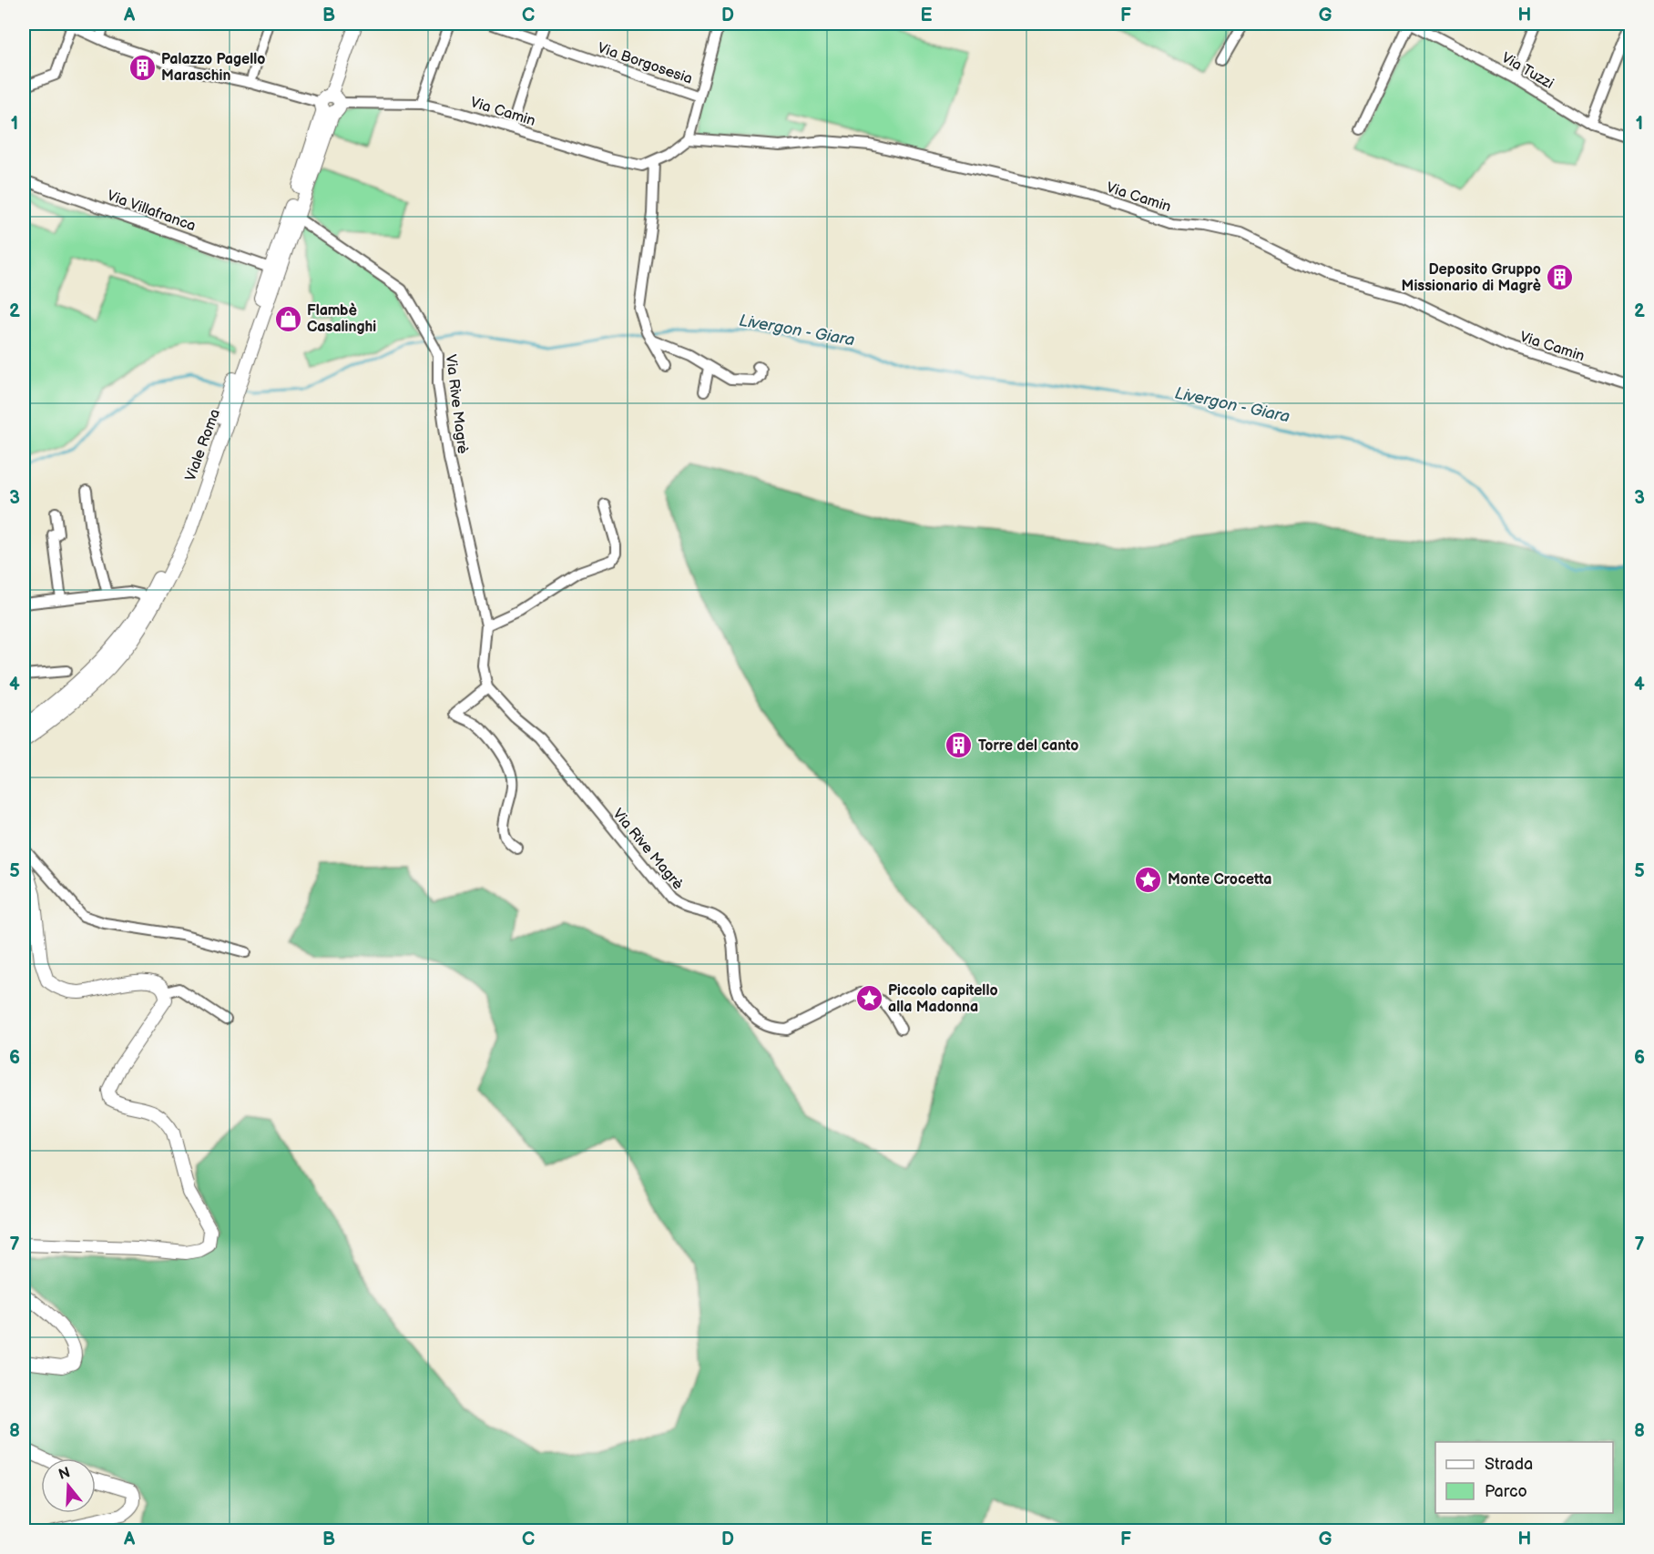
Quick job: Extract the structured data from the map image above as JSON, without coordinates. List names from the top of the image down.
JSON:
{
  "streets": {
    "main road": ["Viale Roma"],
    "street": [
      "Via Borgosesia",
      "Via Tuzzi",
      "Via Camin",
      "Via Villafranca",
      "Via Rive Magrè"
    ]
  },
  "crossings": [
    ["Via Camin", "Viale Roma"],
    ["Via Villafranca", "Viale Roma"],
    ["Via Rive Magrè", "Viale Roma"]
  ],
  "water": ["Livergon - Giara"],
  "places": {
    "building": ["Palazzo Pagello Maraschin", "Deposito Gruppo Missionario di Magrè", "Torre del canto"],
    "shop": ["Flambè Casalinghi"],
    "place": ["Monte Crocetta", "Piccolo capitello alla Madonna"]
  },
  "legend": ["Strada", "Parco"],
  "north": "top",
  "grid": {
    "columns": [
      "A",
      "B",
      "C",
      "D",
      "E",
      "F",
      "G",
      "H"
    ],
    "rows": [
      "1",
      "2",
      "3",
      "4",
      "5",
      "6",
      "7",
      "8"
    ]
  }
}
